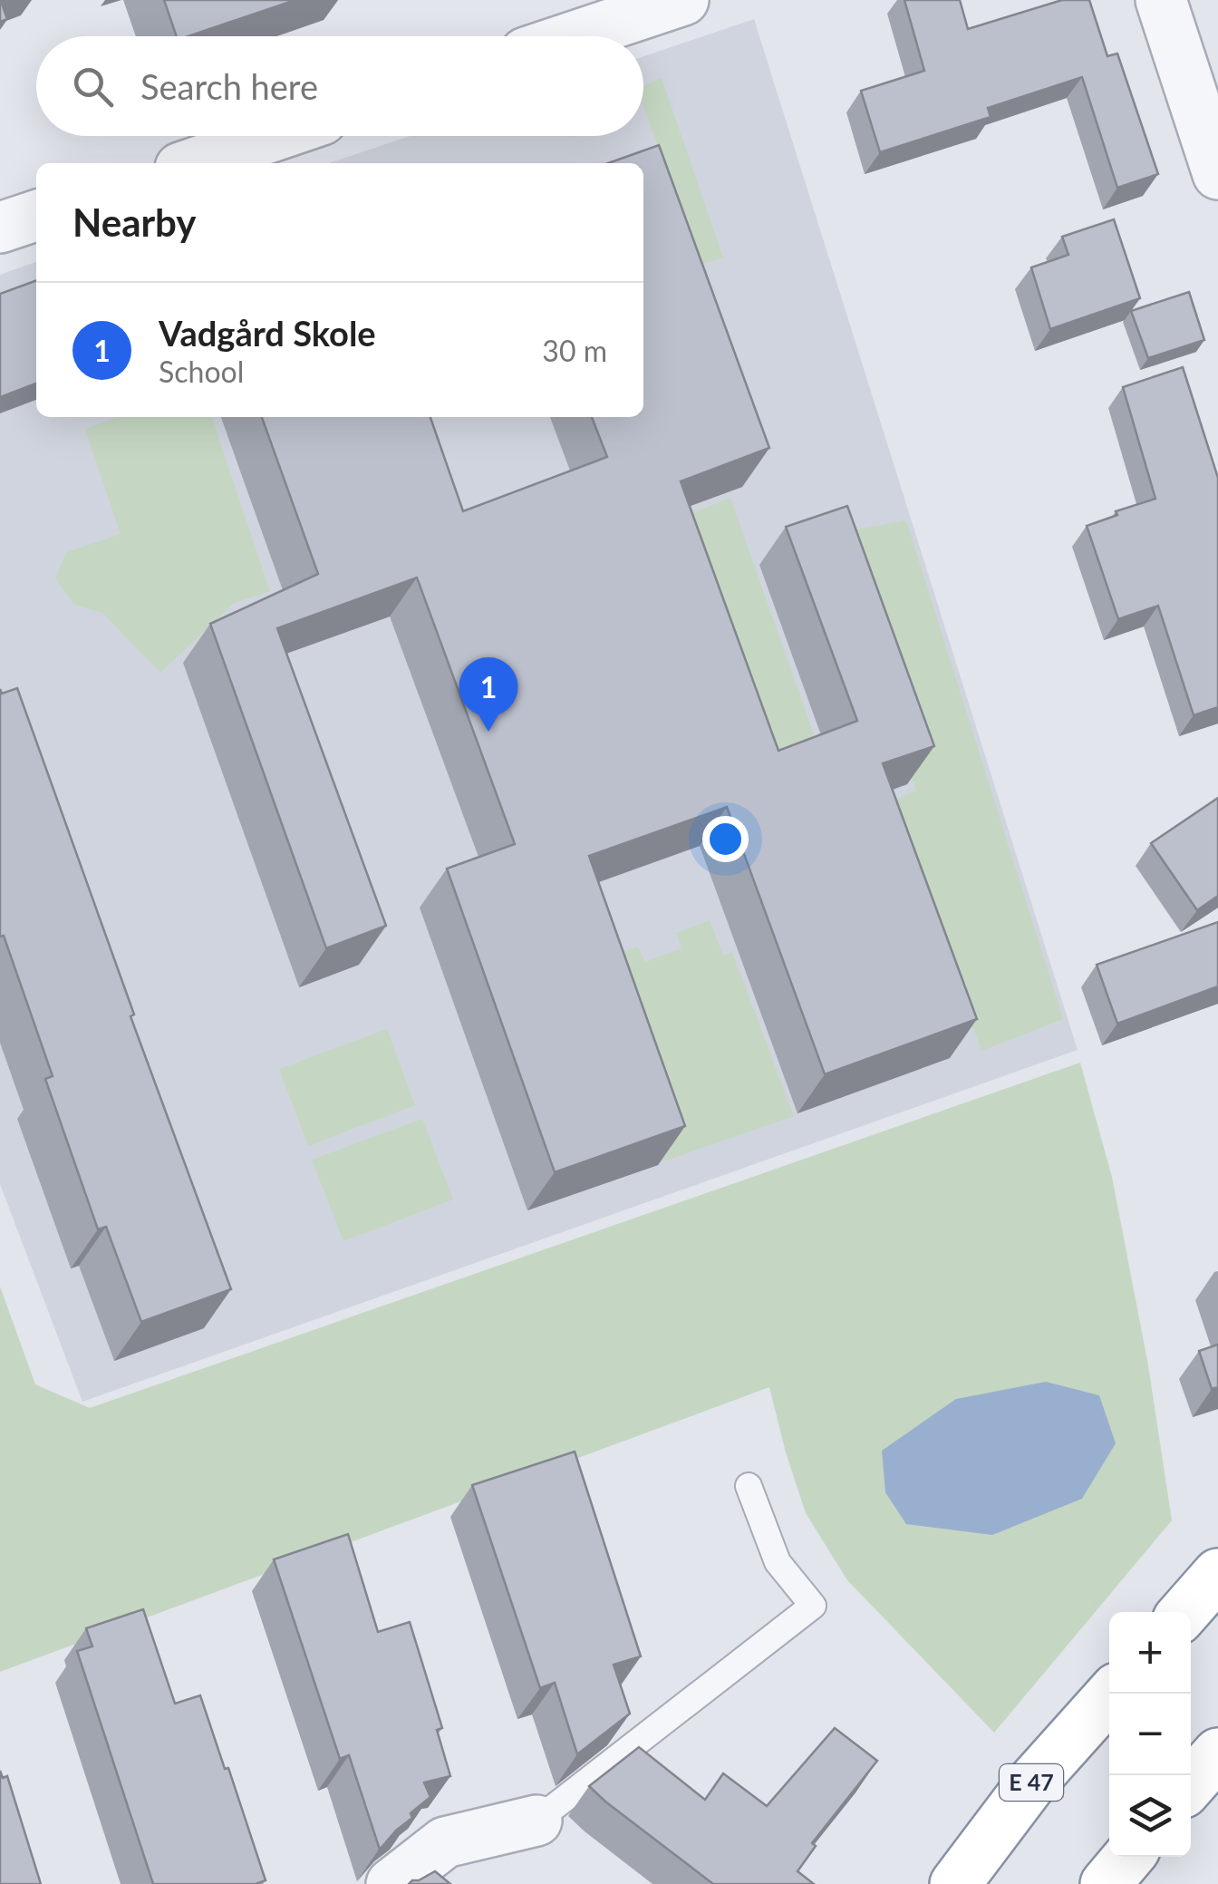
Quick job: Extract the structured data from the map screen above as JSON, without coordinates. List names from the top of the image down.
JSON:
{
  "streets": {
    "highway": ["E 47"]
  },
  "page": {
    "search": "Search here",
    "heading": "Nearby",
    "list": [
      {
        "mark": "1",
        "name": "Vadgård Skole",
        "note": "School",
        "value": "30 m"
      }
    ],
    "pins": "1",
    "map_buttons": ["+", "−"]
  }
}
